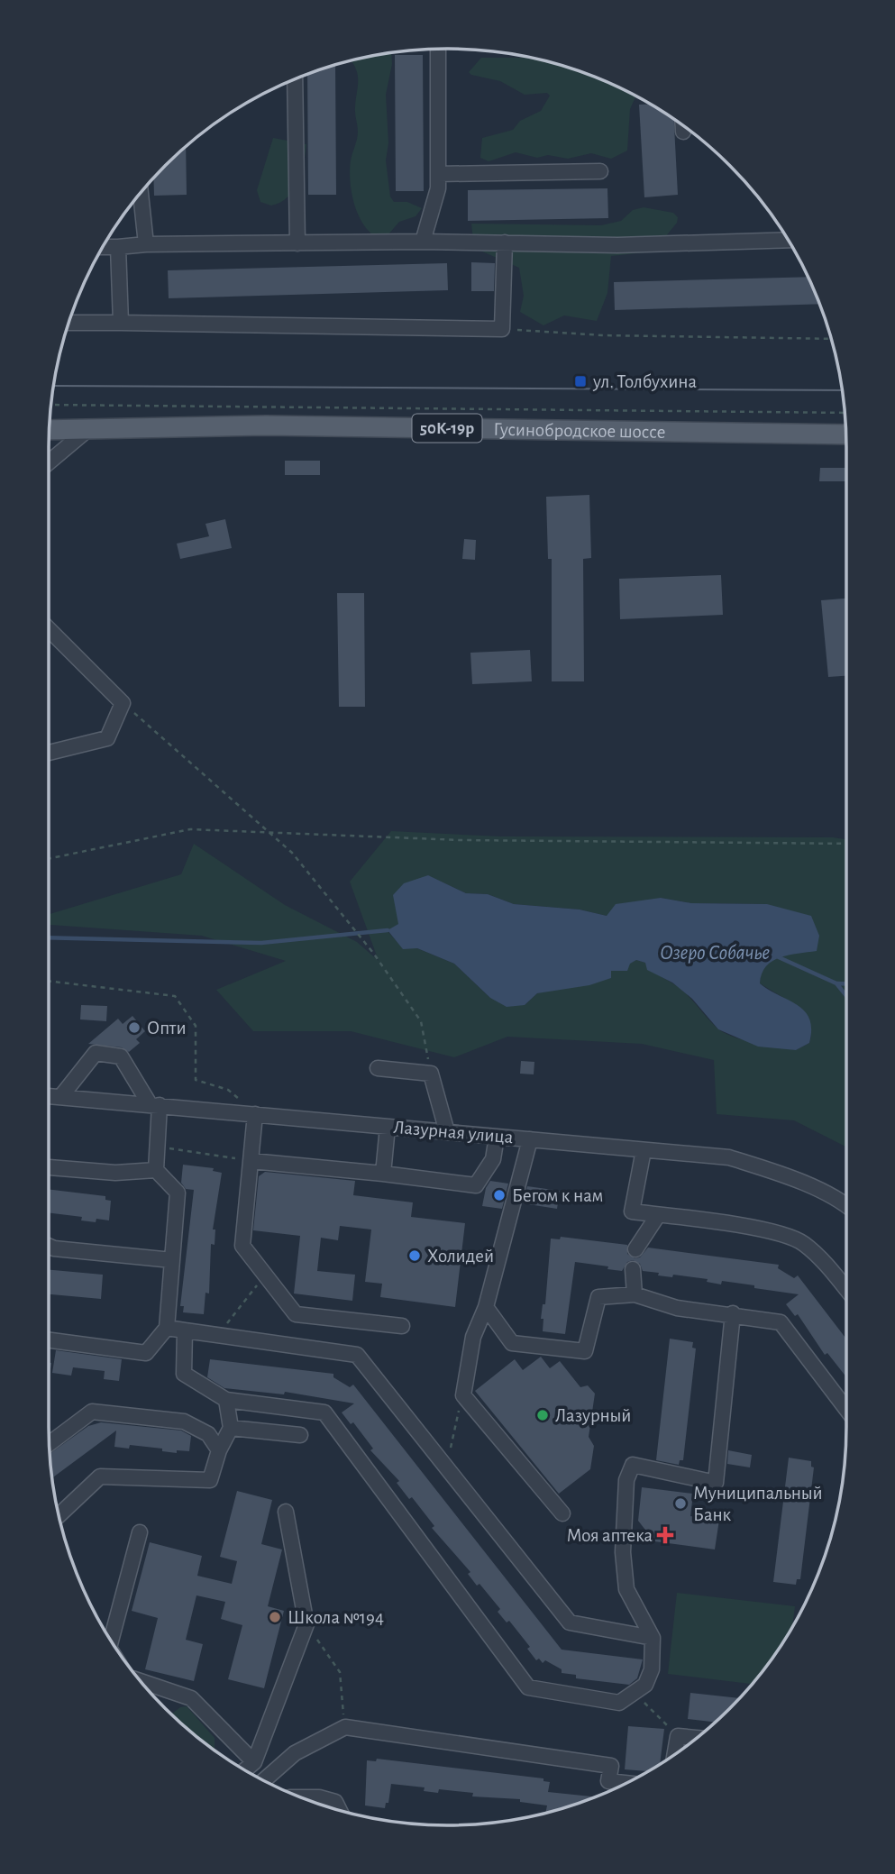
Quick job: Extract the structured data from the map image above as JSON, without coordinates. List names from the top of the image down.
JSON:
{
  "streets": {
    "main road": ["50К-19р", "Гусинобродское шоссе"],
    "street": ["Лазурная улица"]
  },
  "water": ["Озеро Собачье"],
  "places": {
    "transit": ["ул. Толбухина"],
    "other": [
      "Опти",
      "Бегом к нам",
      "Холидей",
      "Лазурный",
      "Муниципальный Банк",
      "Школа №194"
    ],
    "health": ["Моя аптека"]
  }
}
